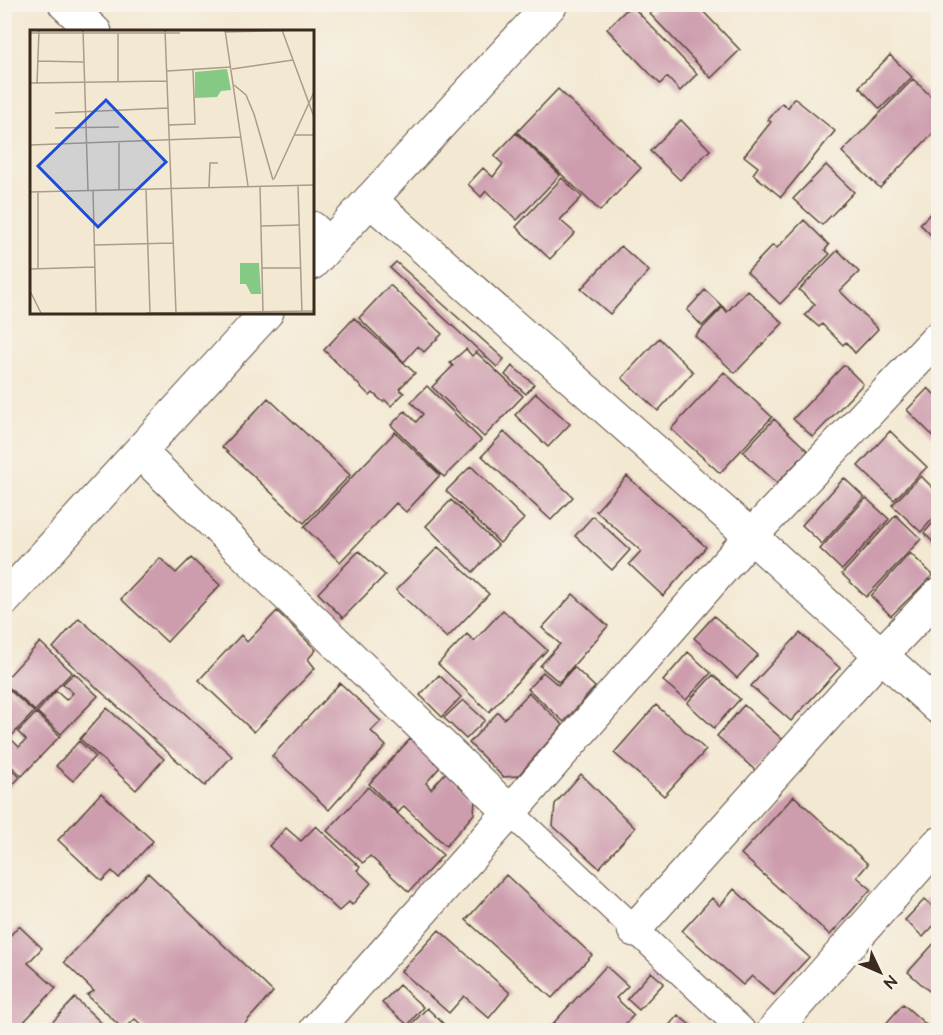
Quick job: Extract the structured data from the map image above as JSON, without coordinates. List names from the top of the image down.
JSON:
{
  "north": "bottom right"
}
